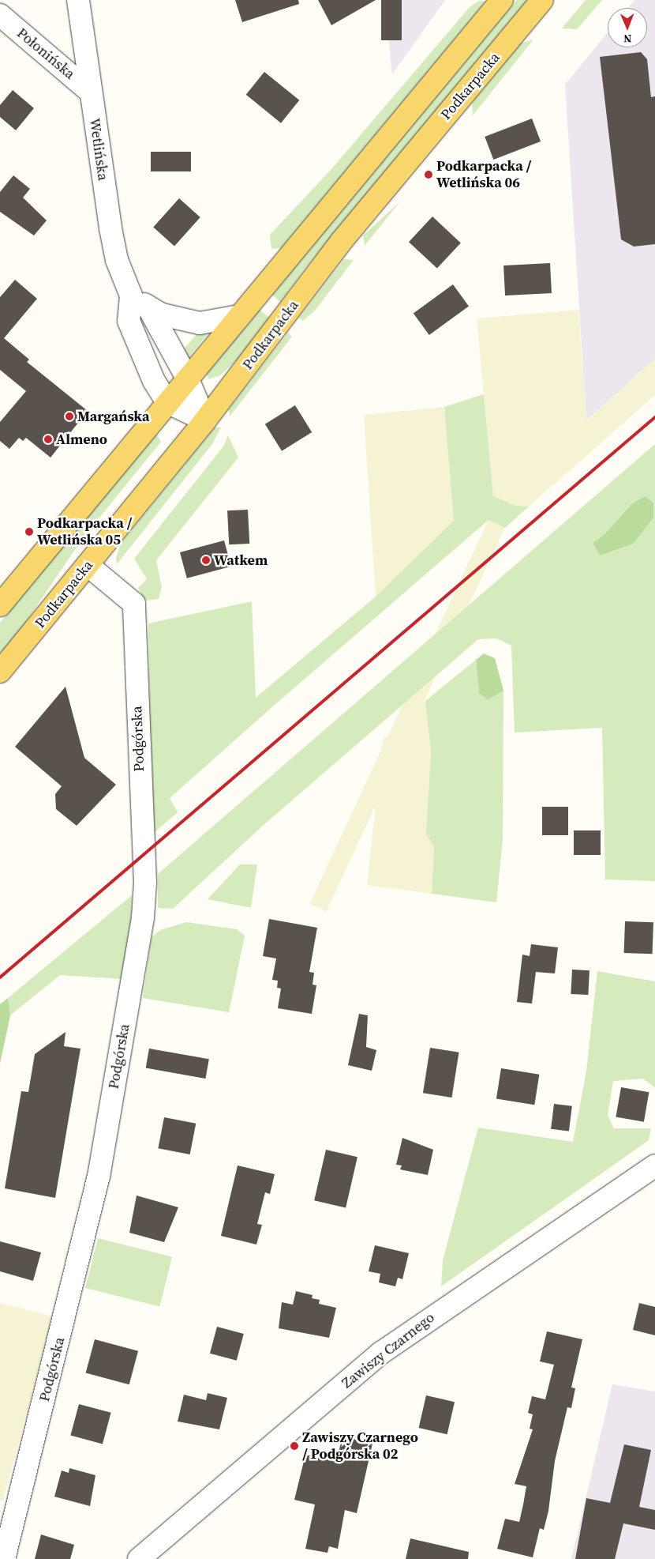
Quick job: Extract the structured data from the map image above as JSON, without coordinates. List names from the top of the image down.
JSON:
{
  "streets": {
    "main road": ["Podkarpacka"],
    "street": [
      "Połonińska",
      "Wetlińska",
      "Podgórska",
      "Zawiszy Czarnego"
    ]
  },
  "crossings": [
    ["Połonińska", "Wetlińska"],
    ["Podkarpacka", "Podgórska"]
  ],
  "places": [
    "Podkarpacka / Wetlińska 06",
    "Margańska",
    "Almeno",
    "Podkarpacka / Wetlińska 05",
    "Watkem",
    "Zawiszy Czarnego / Podgórska 02"
  ],
  "north": "bottom"
}
